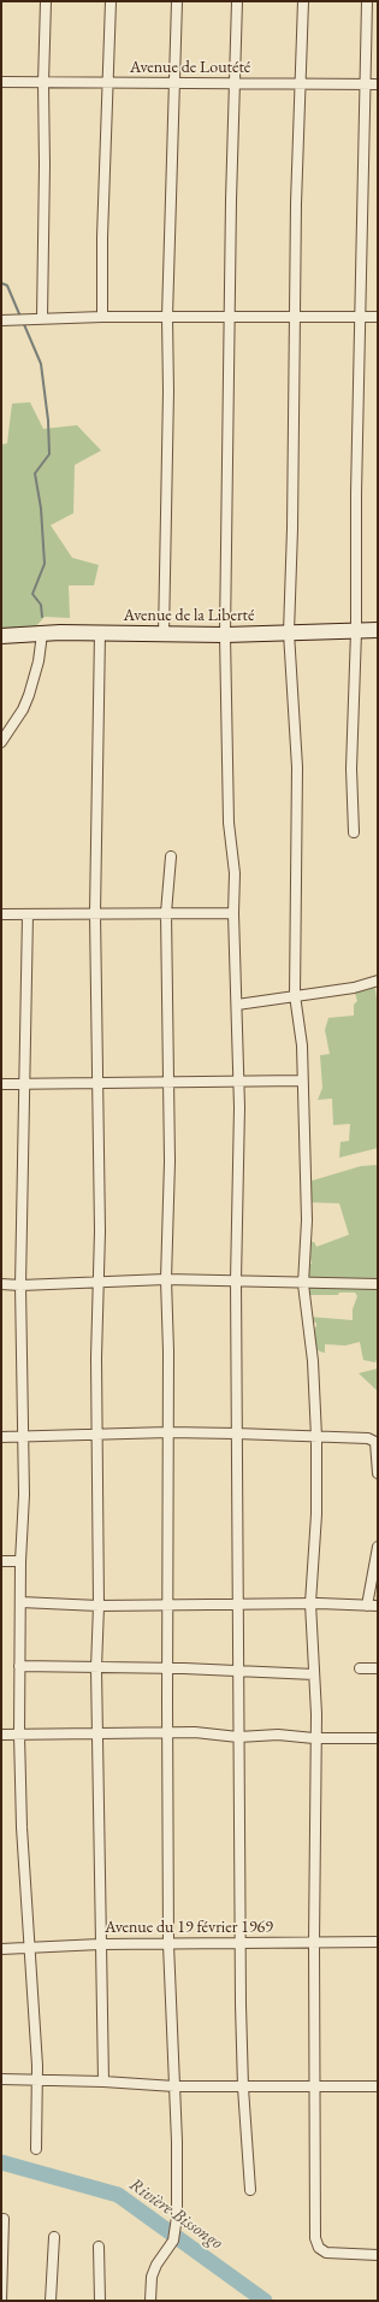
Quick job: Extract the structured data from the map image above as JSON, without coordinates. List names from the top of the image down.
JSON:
{
  "streets": {
    "street": ["Avenue de Loutété", "Avenue de la Liberté", "Avenue du 19 février 1969"]
  },
  "water": ["Rivière Bissongo"]
}
